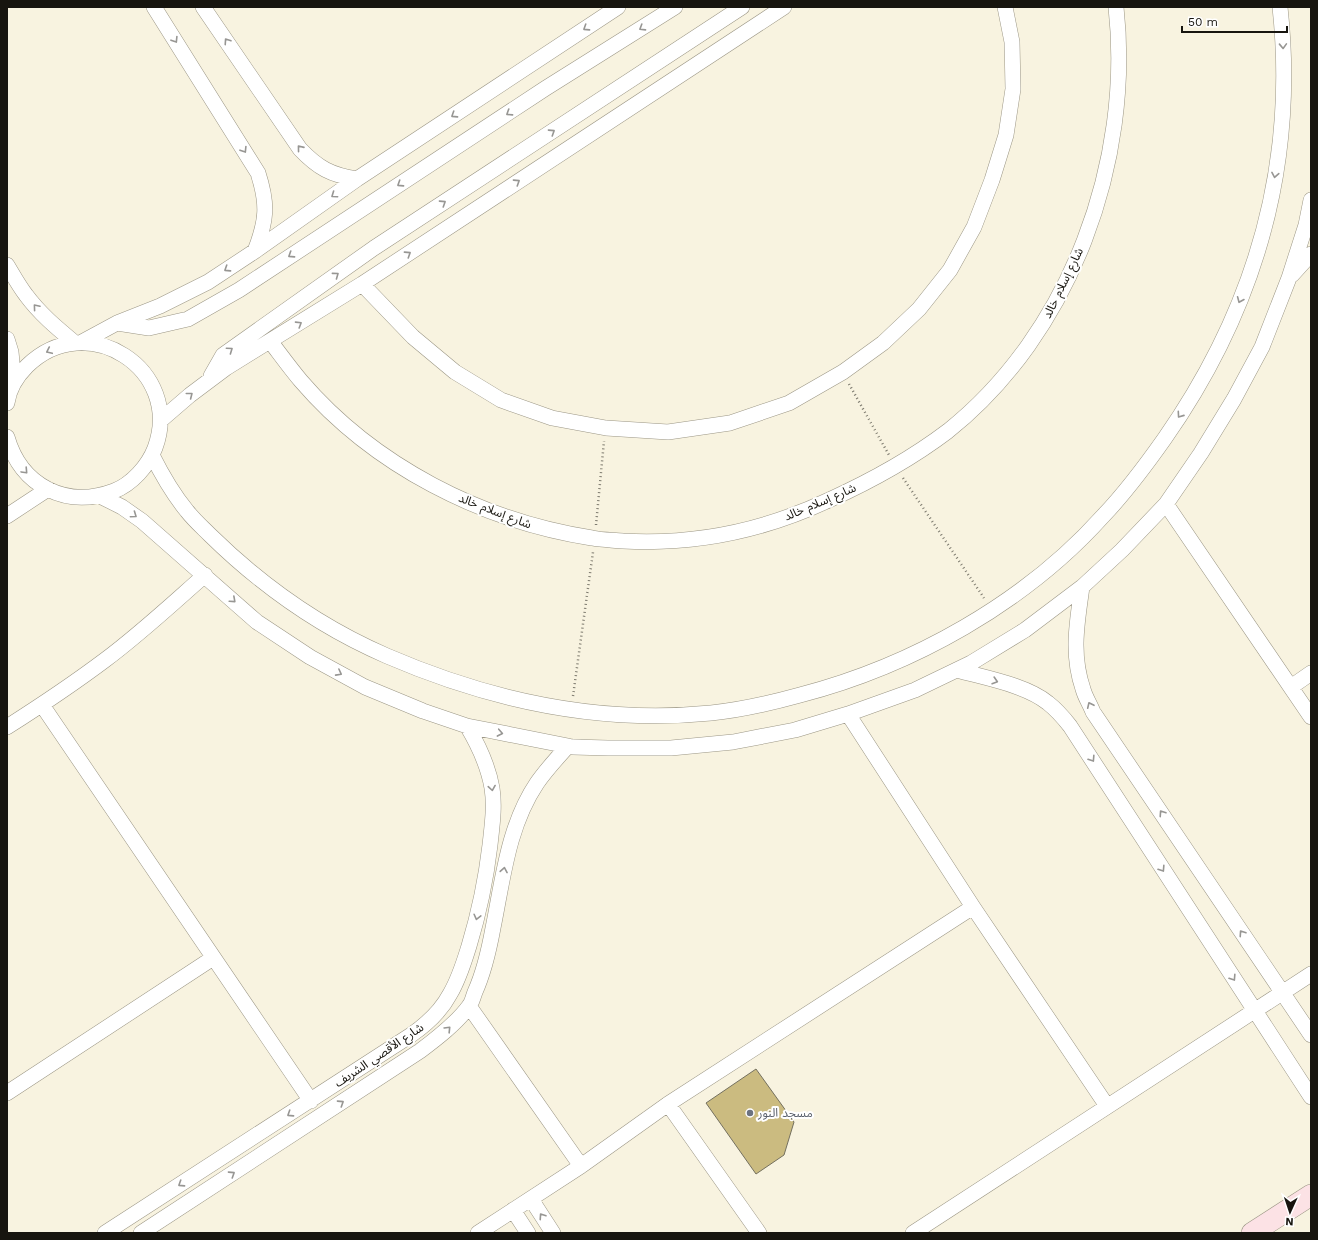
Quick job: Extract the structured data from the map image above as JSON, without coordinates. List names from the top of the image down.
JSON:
{
  "streets": {
    "street": ["شارع إسلام خالد", "شارع الأقصي الشريف"]
  },
  "places": ["مسجد النور"],
  "scale_bar": "50 m",
  "north": "bottom"
}
